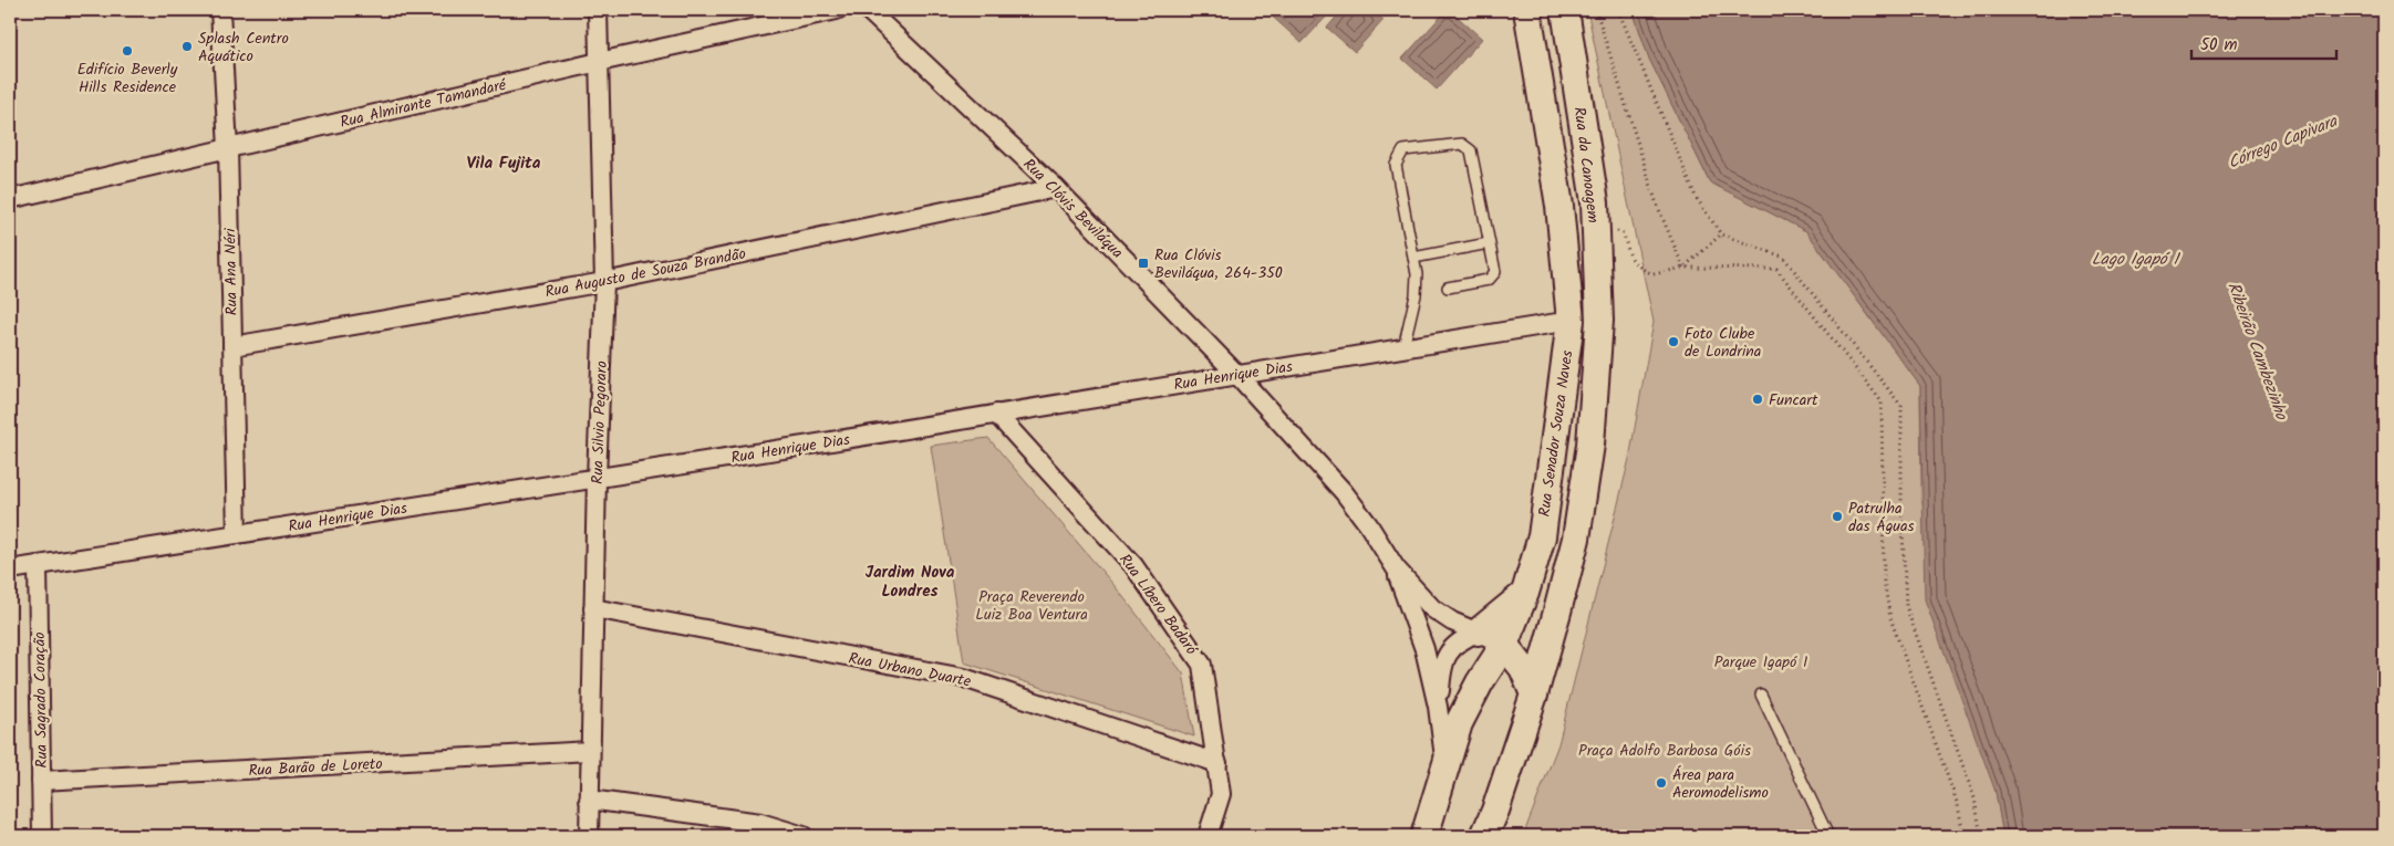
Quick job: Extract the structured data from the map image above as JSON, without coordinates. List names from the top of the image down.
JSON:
{
  "streets": {
    "main road": ["Rua da Canoagem", "Rua Senador Souza Naves"],
    "street": [
      "Rua Almirante Tamandaré",
      "Rua Clóvis Beviláqua",
      "Rua Ana Néri",
      "Rua Augusto de Souza Brandão",
      "Rua Henrique Dias",
      "Rua Silvio Pegoraro",
      "Rua Líbero Badaró",
      "Rua Urbano Duarte",
      "Rua Sagrado Coração",
      "Rua Barão de Loreto"
    ]
  },
  "crossings": [
    ["Rua Almirante Tamandaré", "Rua Ana Néri"],
    ["Rua Almirante Tamandaré", "Rua Silvio Pegoraro"],
    ["Rua Clóvis Beviláqua", "Rua Augusto de Souza Brandão"],
    ["Rua Clóvis Beviláqua", "Rua Henrique Dias"],
    ["Rua Clóvis Beviláqua", "Rua Senador Souza Naves"],
    ["Rua Ana Néri", "Rua Augusto de Souza Brandão"],
    ["Rua Ana Néri", "Rua Henrique Dias"],
    ["Rua Augusto de Souza Brandão", "Rua Silvio Pegoraro"],
    ["Rua Henrique Dias", "Rua Silvio Pegoraro"],
    ["Rua Henrique Dias", "Rua Senador Souza Naves"],
    ["Rua Henrique Dias", "Rua Líbero Badaró"],
    ["Rua Henrique Dias", "Rua Sagrado Coração"],
    ["Rua Silvio Pegoraro", "Rua Urbano Duarte"],
    ["Rua Silvio Pegoraro", "Rua Barão de Loreto"],
    ["Rua Líbero Badaró", "Rua Urbano Duarte"],
    ["Rua Sagrado Coração", "Rua Barão de Loreto"]
  ],
  "districts": ["Vila Fujita", "Jardim Nova Londres"],
  "water": ["Córrego Capivara", "Lago Igapó 1", "Ribeirão Cambezinho"],
  "parks": ["Praça Reverendo Luiz Boa Ventura", "Parque Igapó I", "Praça Adolfo Barbosa Góis"],
  "places": {
    "other": [
      "Splash Centro Aquático",
      "Edifício Beverly Hills Residence",
      "Foto Clube de Londrina",
      "Funcart",
      "Patrulha das Águas",
      "Área para Aeromodelismo"
    ],
    "transit": ["Rua Clóvis Beviláqua, 264-350"]
  },
  "scale_bar": "50 m"
}
